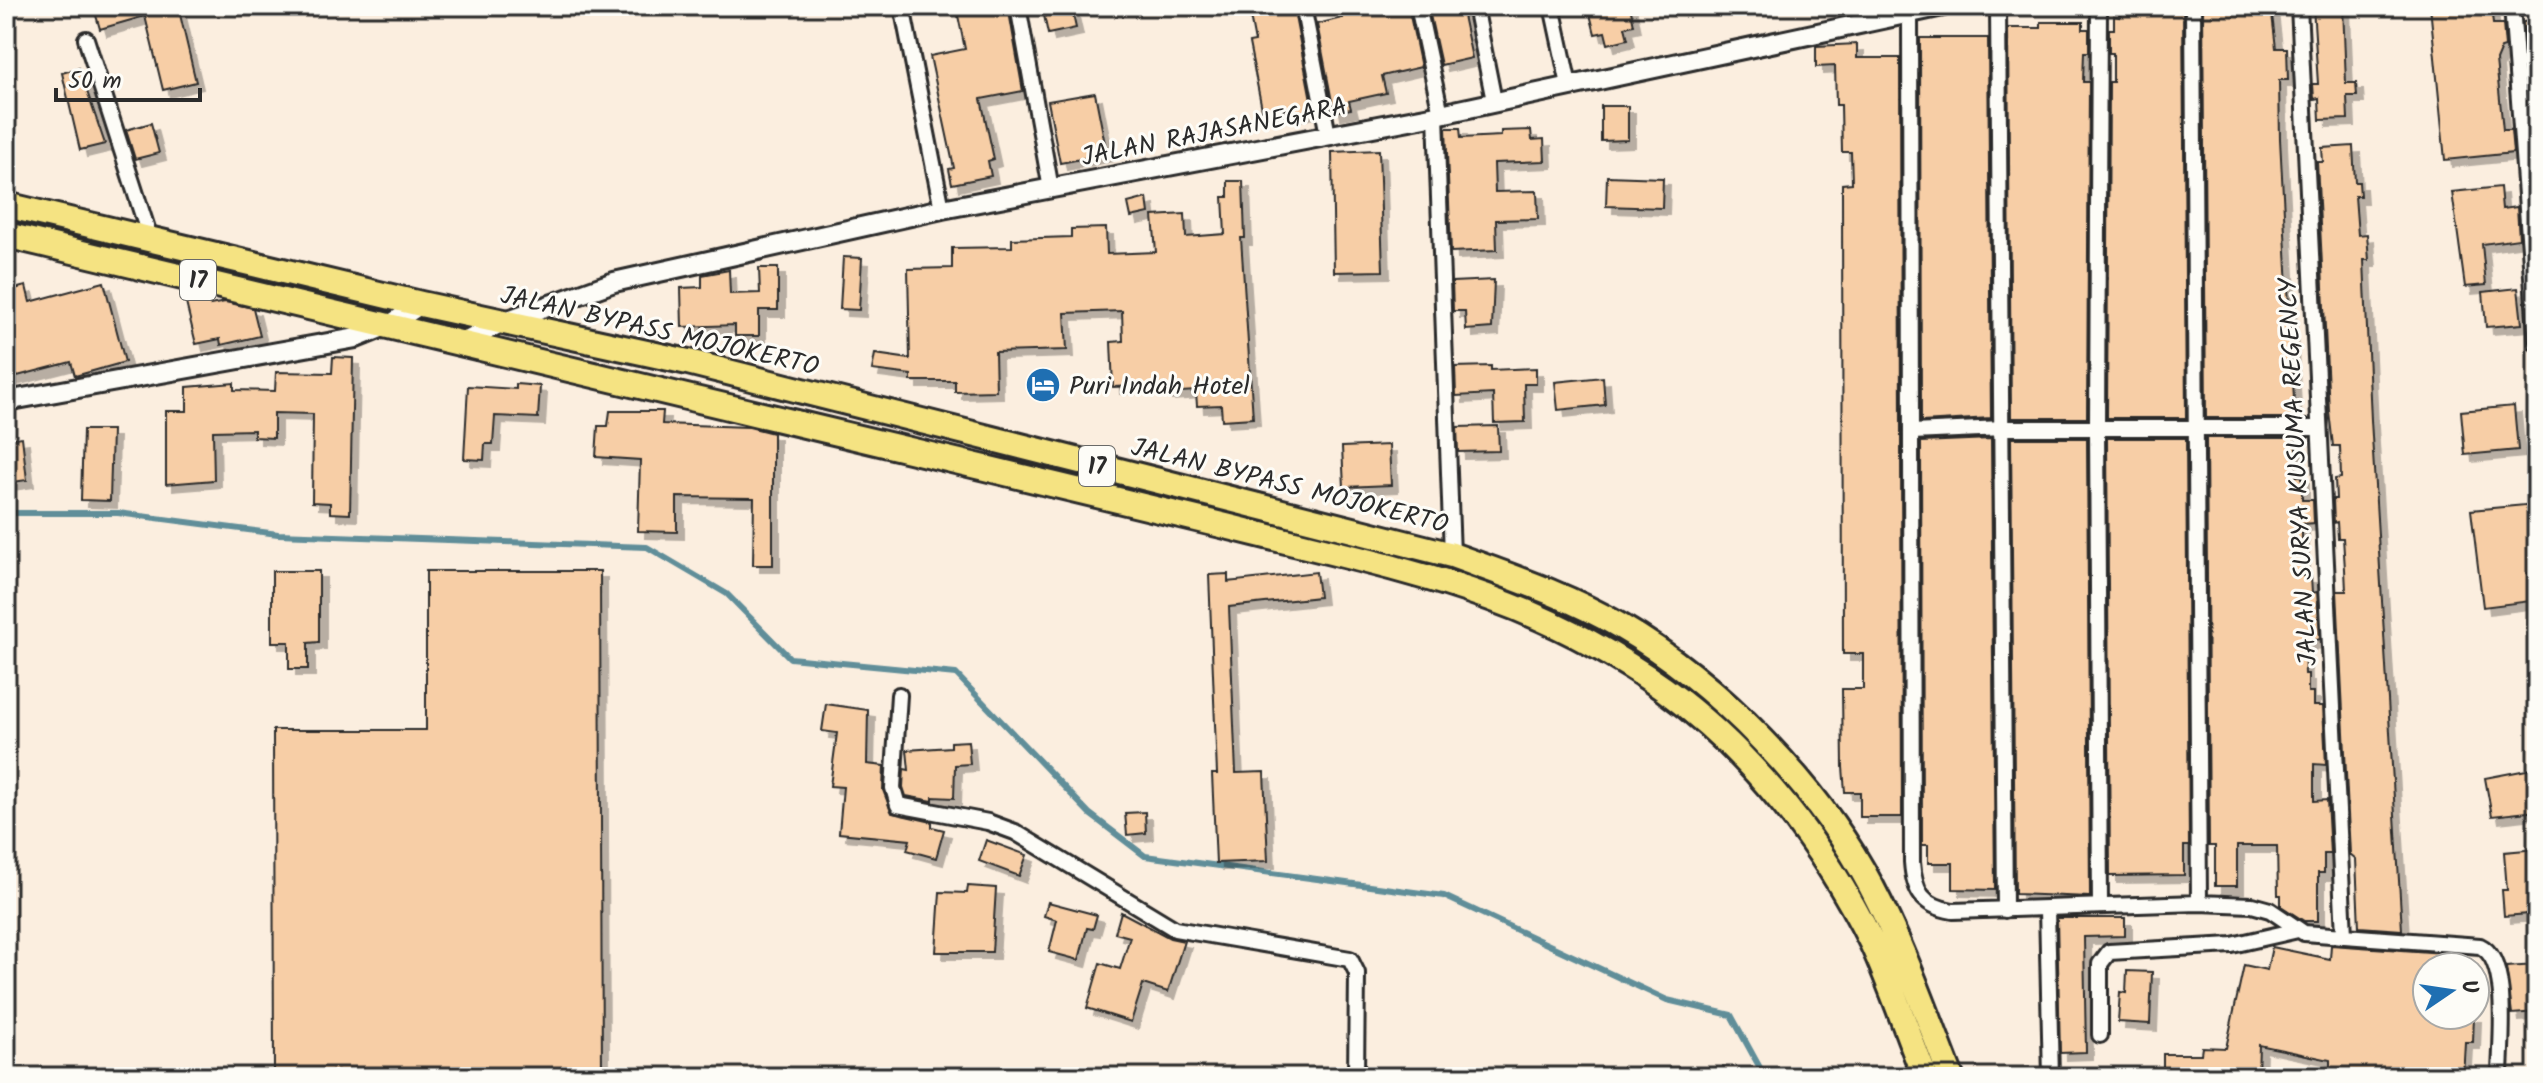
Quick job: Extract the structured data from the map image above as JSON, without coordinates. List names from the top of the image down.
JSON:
{
  "streets": {
    "highway": ["17", "JALAN BYPASS MOJOKERTO"],
    "street": ["JALAN RAJASANEGARA", "JALAN SURYA KUSUMA REGENCY"]
  },
  "crossings": [
    ["JALAN RAJASANEGARA", "17"],
    ["JALAN RAJASANEGARA", "JALAN BYPASS MOJOKERTO"]
  ],
  "places": {
    "hotel": ["Puri Indah Hotel"]
  },
  "scale_bar": "50 m",
  "north": "right"
}
